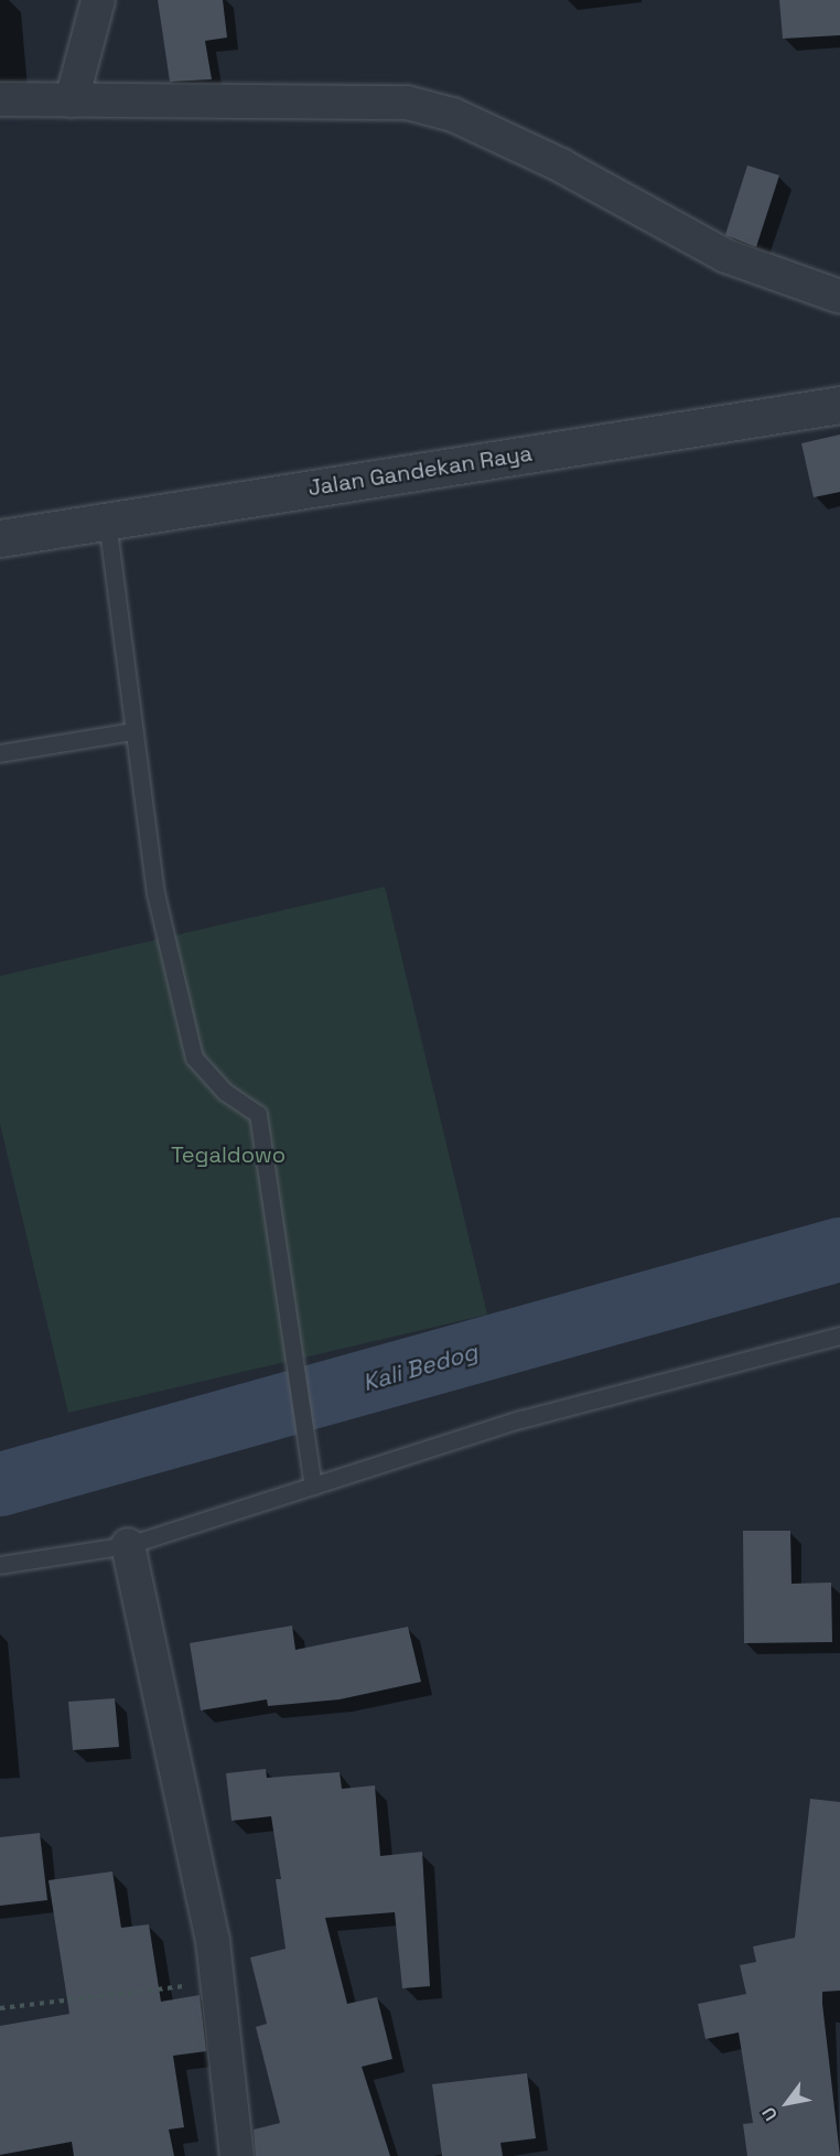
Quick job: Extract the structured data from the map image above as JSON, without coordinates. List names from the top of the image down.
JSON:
{
  "streets": {
    "street": ["Jalan Gandekan Raya"]
  },
  "water": ["Kali Bedog"],
  "parks": ["Tegaldowo"],
  "north": "bottom left"
}
